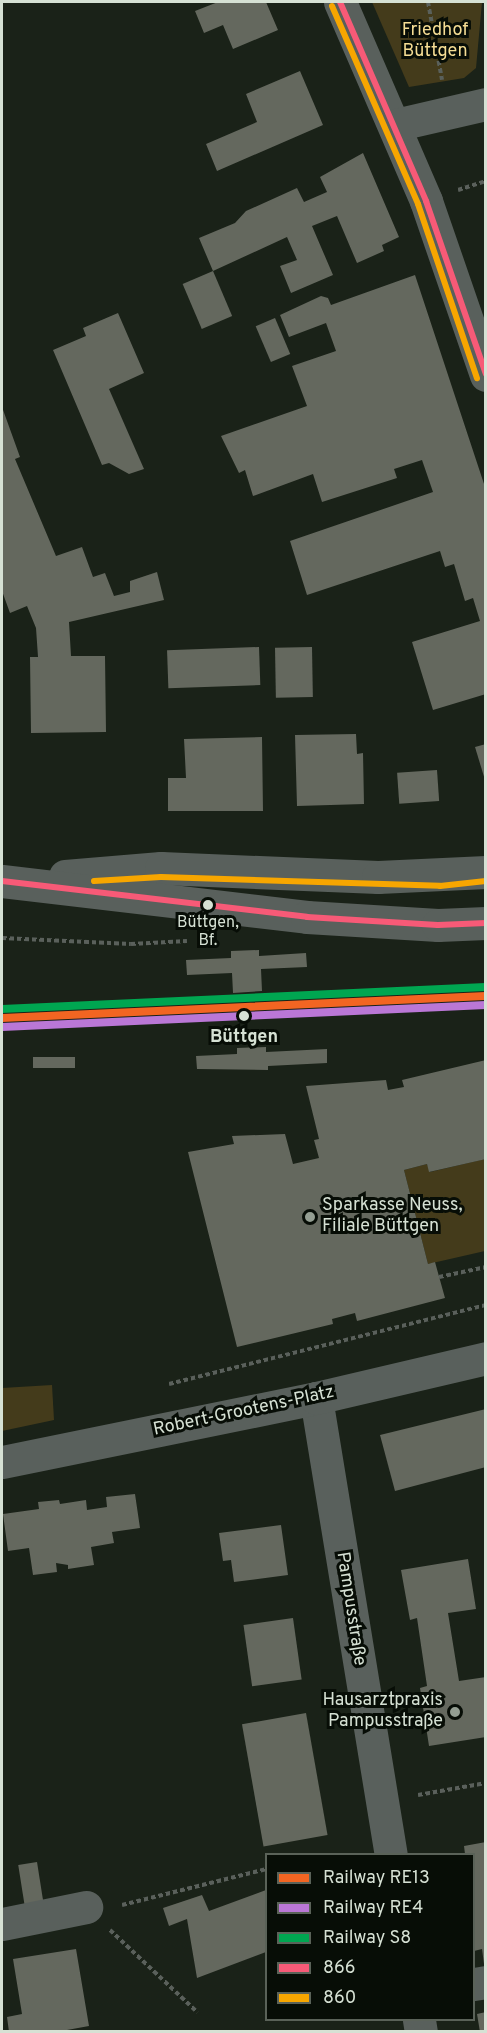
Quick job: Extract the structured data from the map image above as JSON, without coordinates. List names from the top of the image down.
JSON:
{
  "streets": {
    "street": ["Robert-Grootens-Platz", "Pampusstraße"]
  },
  "crossings": [
    ["Robert-Grootens-Platz", "Pampusstraße"]
  ],
  "parks": ["Friedhof Büttgen"],
  "places": [
    "Büttgen, Bf.",
    "Büttgen",
    "Sparkasse Neuss, Filiale Büttgen",
    "Hausarztpraxis Pampusstraße"
  ],
  "lines": [
    "transit line 866",
    "transit line 860",
    "rail line S8",
    "rail line RE13",
    "rail line RE4"
  ],
  "legend": [
    "Railway RE13",
    "Railway RE4",
    "Railway S8",
    "866",
    "860"
  ]
}
